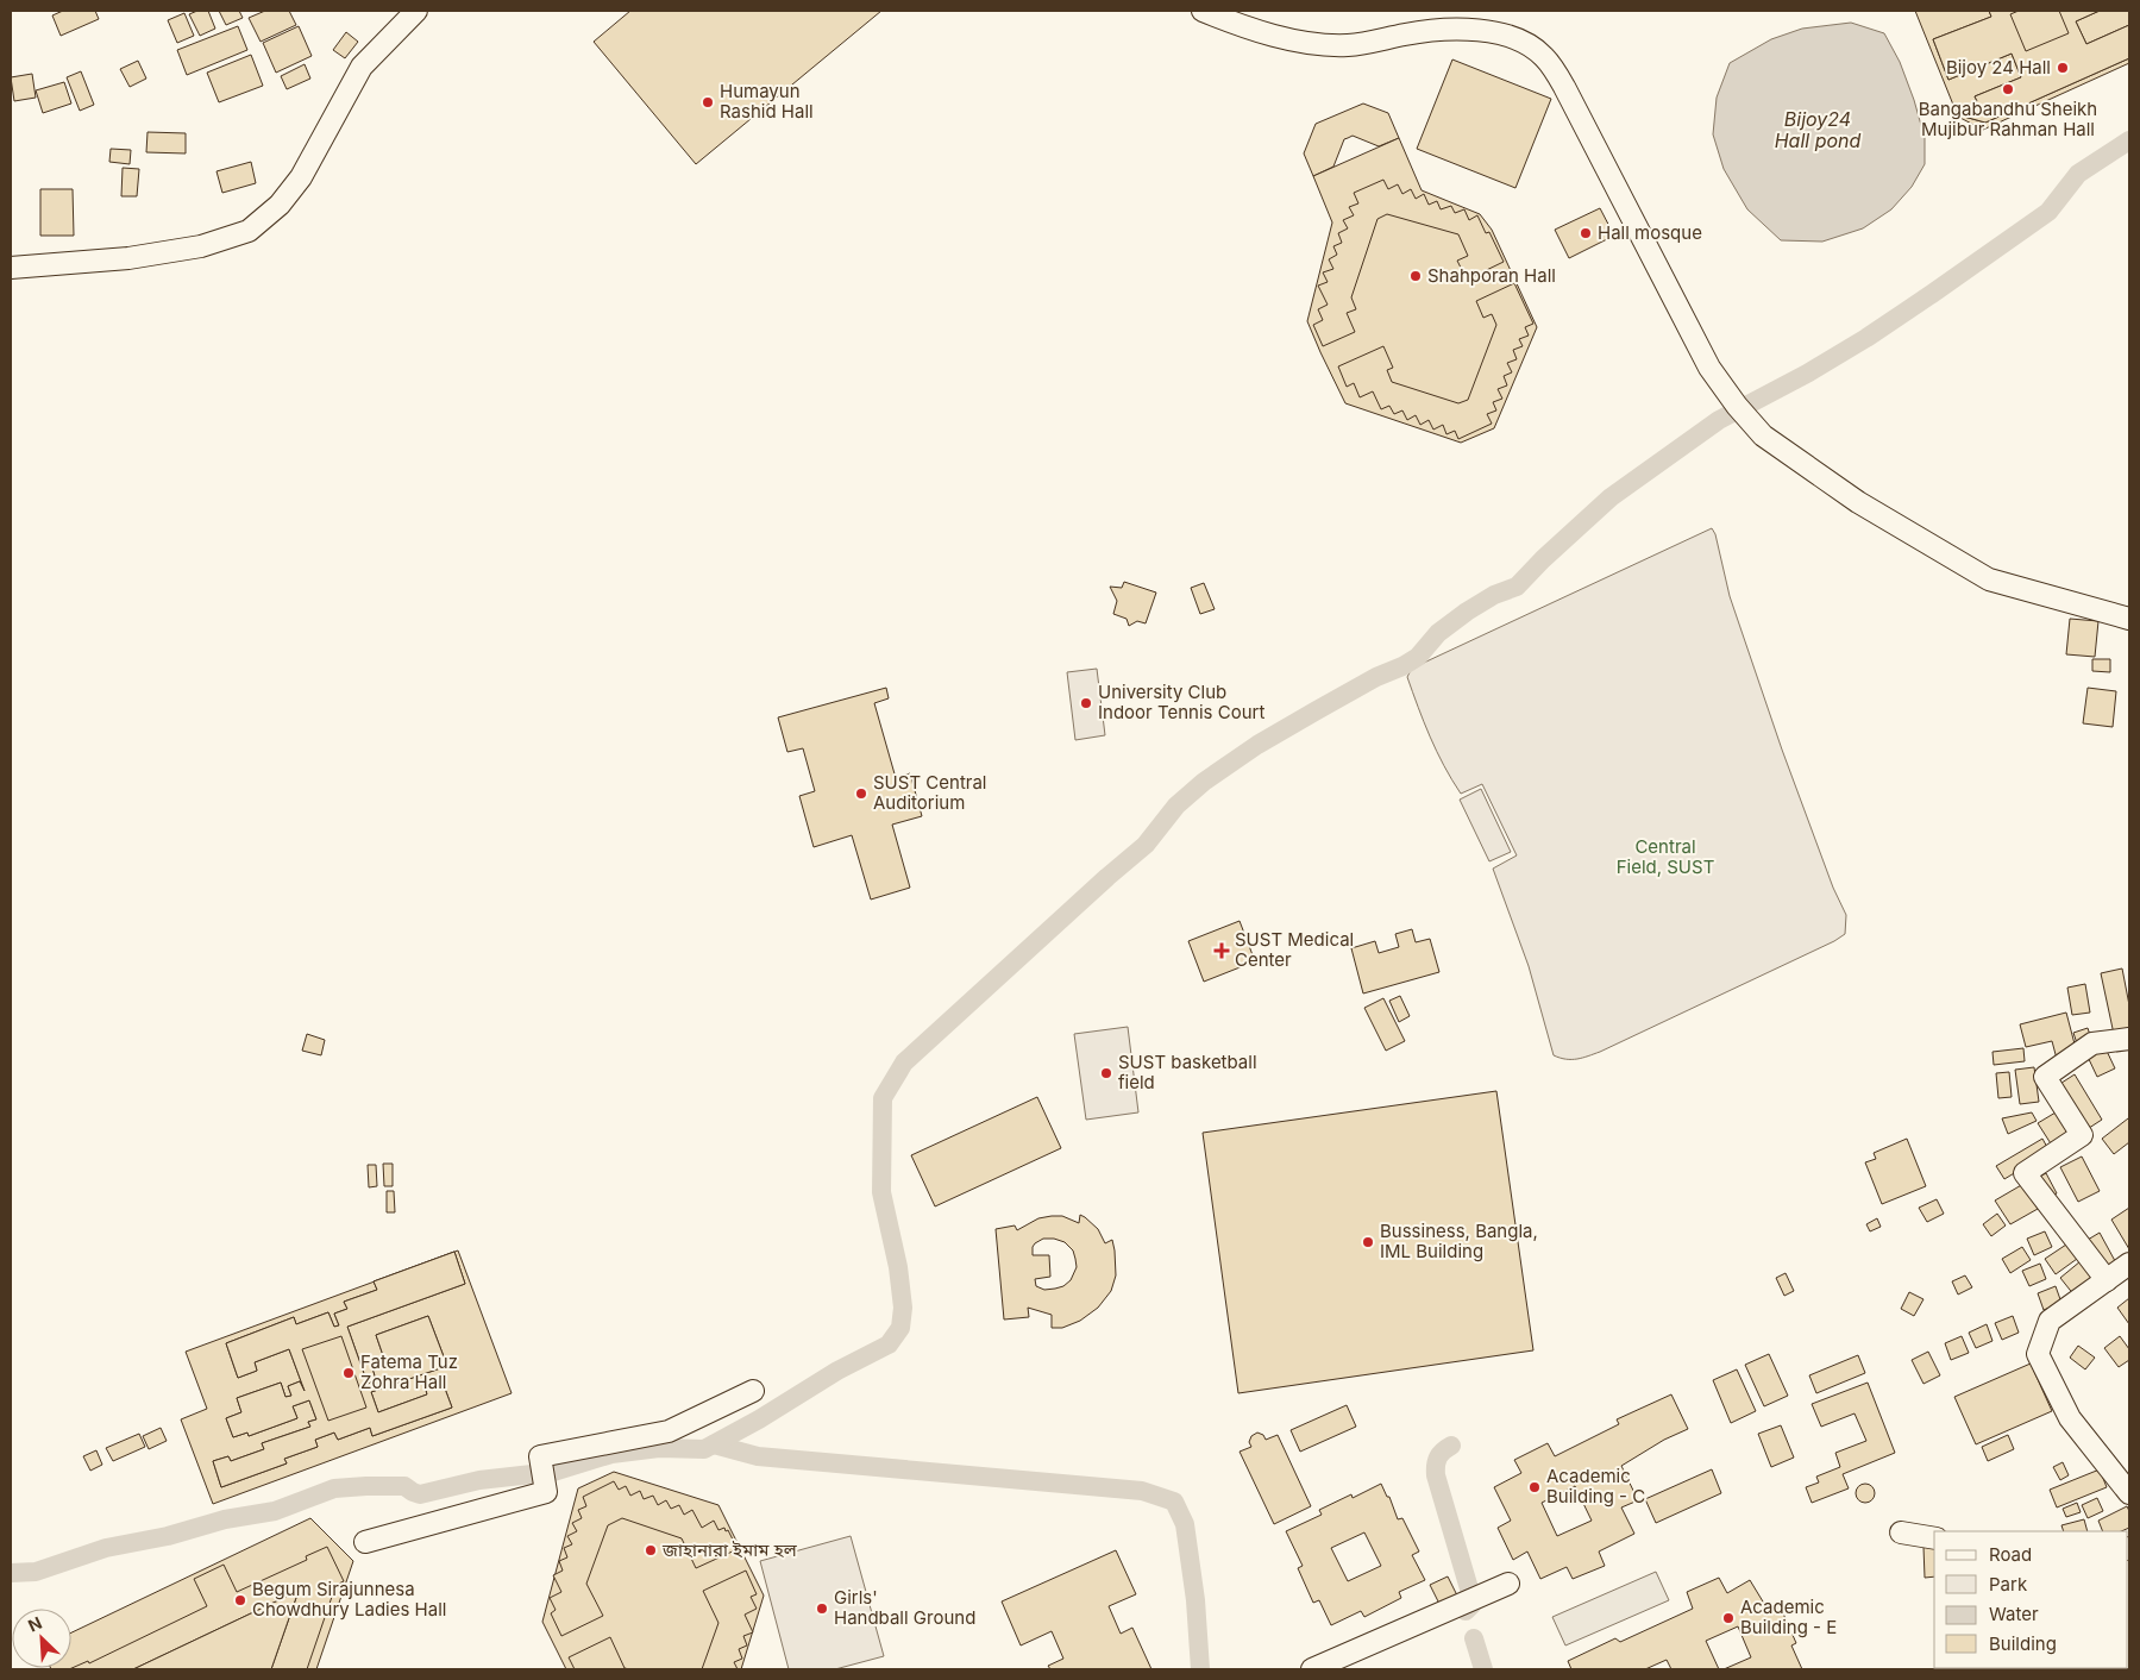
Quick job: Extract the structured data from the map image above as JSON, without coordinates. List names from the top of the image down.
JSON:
{
  "water": ["Bijoy24 Hall pond"],
  "parks": ["Central Field, SUST"],
  "places": {
    "other": [
      "Bijoy 24 Hall",
      "Bangabandhu Sheikh Mujibur Rahman Hall",
      "Humayun Rashid Hall",
      "Hall mosque",
      "Shahporan Hall",
      "University Club Indoor Tennis Court",
      "SUST Central Auditorium",
      "SUST basketball field",
      "Bussiness, Bangla, IML Building",
      "Fatema Tuz Zohra Hall",
      "Academic Building - C",
      "জাহানারা ইমাম হল",
      "Begum Sirajunnesa Chowdhury Ladies Hall",
      "Girls' Handball Ground",
      "Academic Building - E"
    ],
    "health": ["SUST Medical Center"]
  },
  "legend": [
    "Road",
    "Park",
    "Water",
    "Building"
  ],
  "north": "top left"
}
